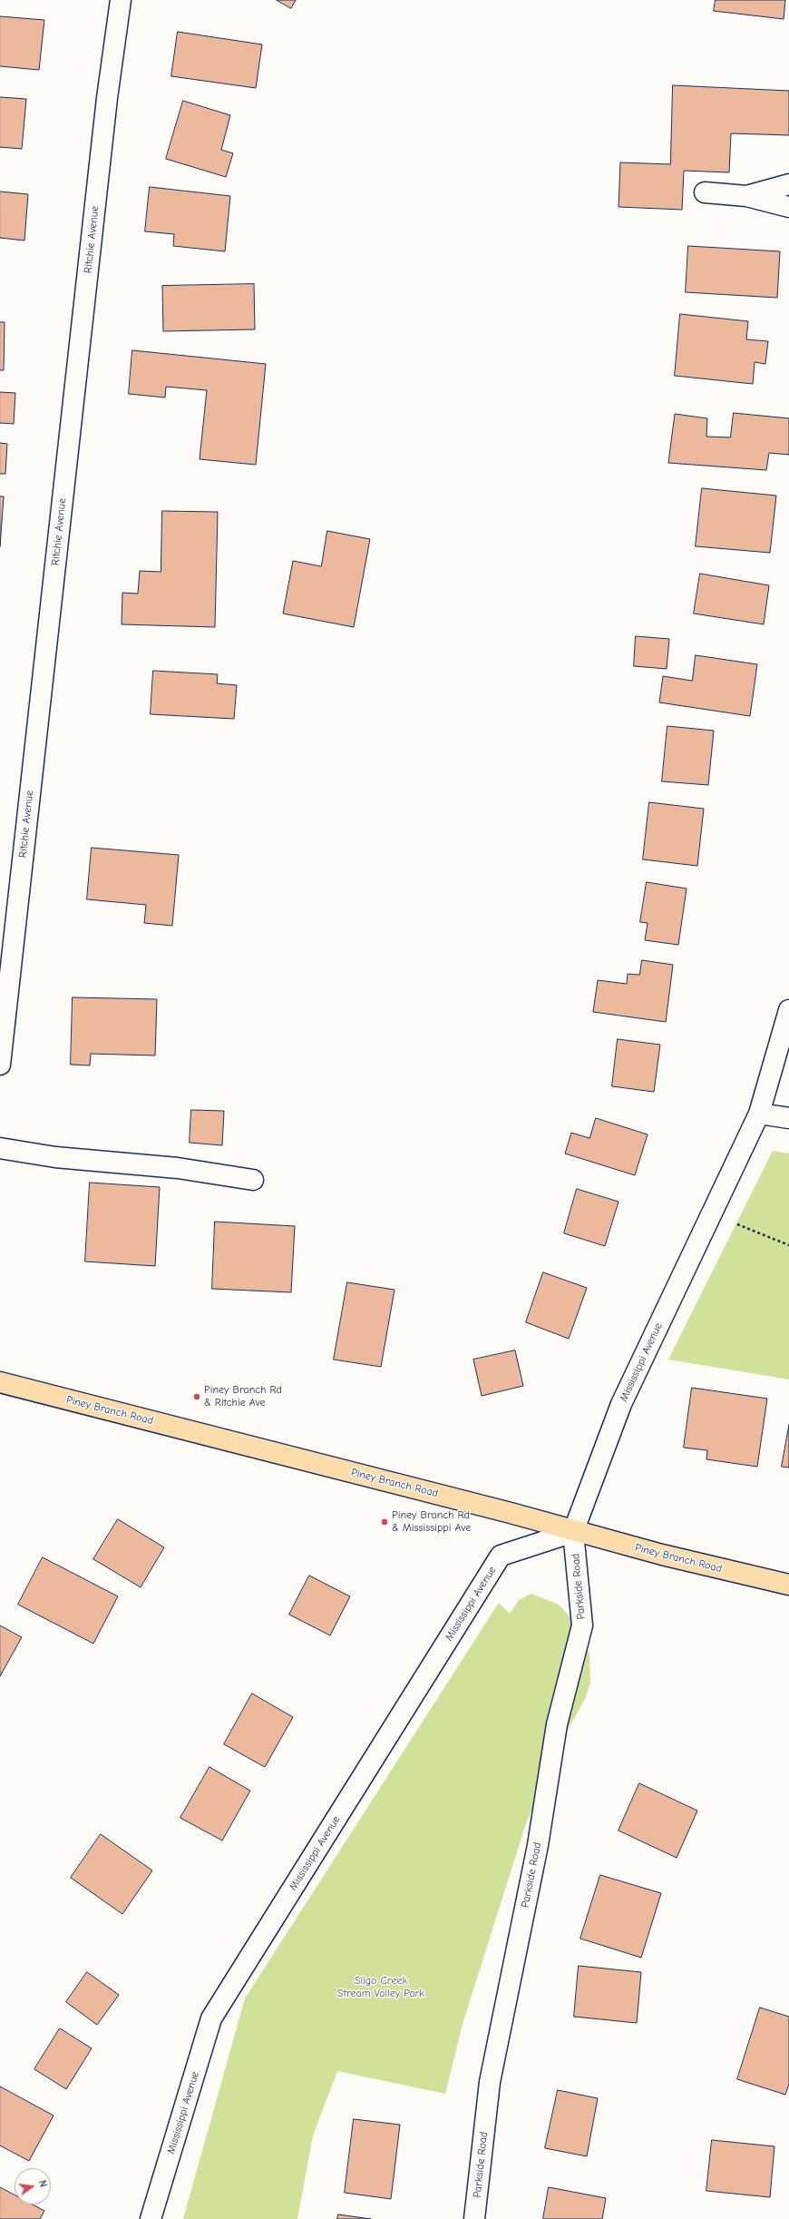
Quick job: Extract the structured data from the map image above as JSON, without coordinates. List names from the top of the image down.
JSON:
{
  "streets": {
    "main road": ["Piney Branch Road"],
    "street": ["Ritchie Avenue", "Mississippi Avenue", "Parkside Road"]
  },
  "crossings": [
    ["Mississippi Avenue", "Piney Branch Road"],
    ["Mississippi Avenue", "Parkside Road"],
    ["Piney Branch Road", "Parkside Road"]
  ],
  "parks": ["Sligo Creek Stream Valley Park"],
  "places": ["Piney Branch Rd & Ritchie Ave", "Piney Branch Rd & Mississippi Ave"],
  "north": "right"
}
